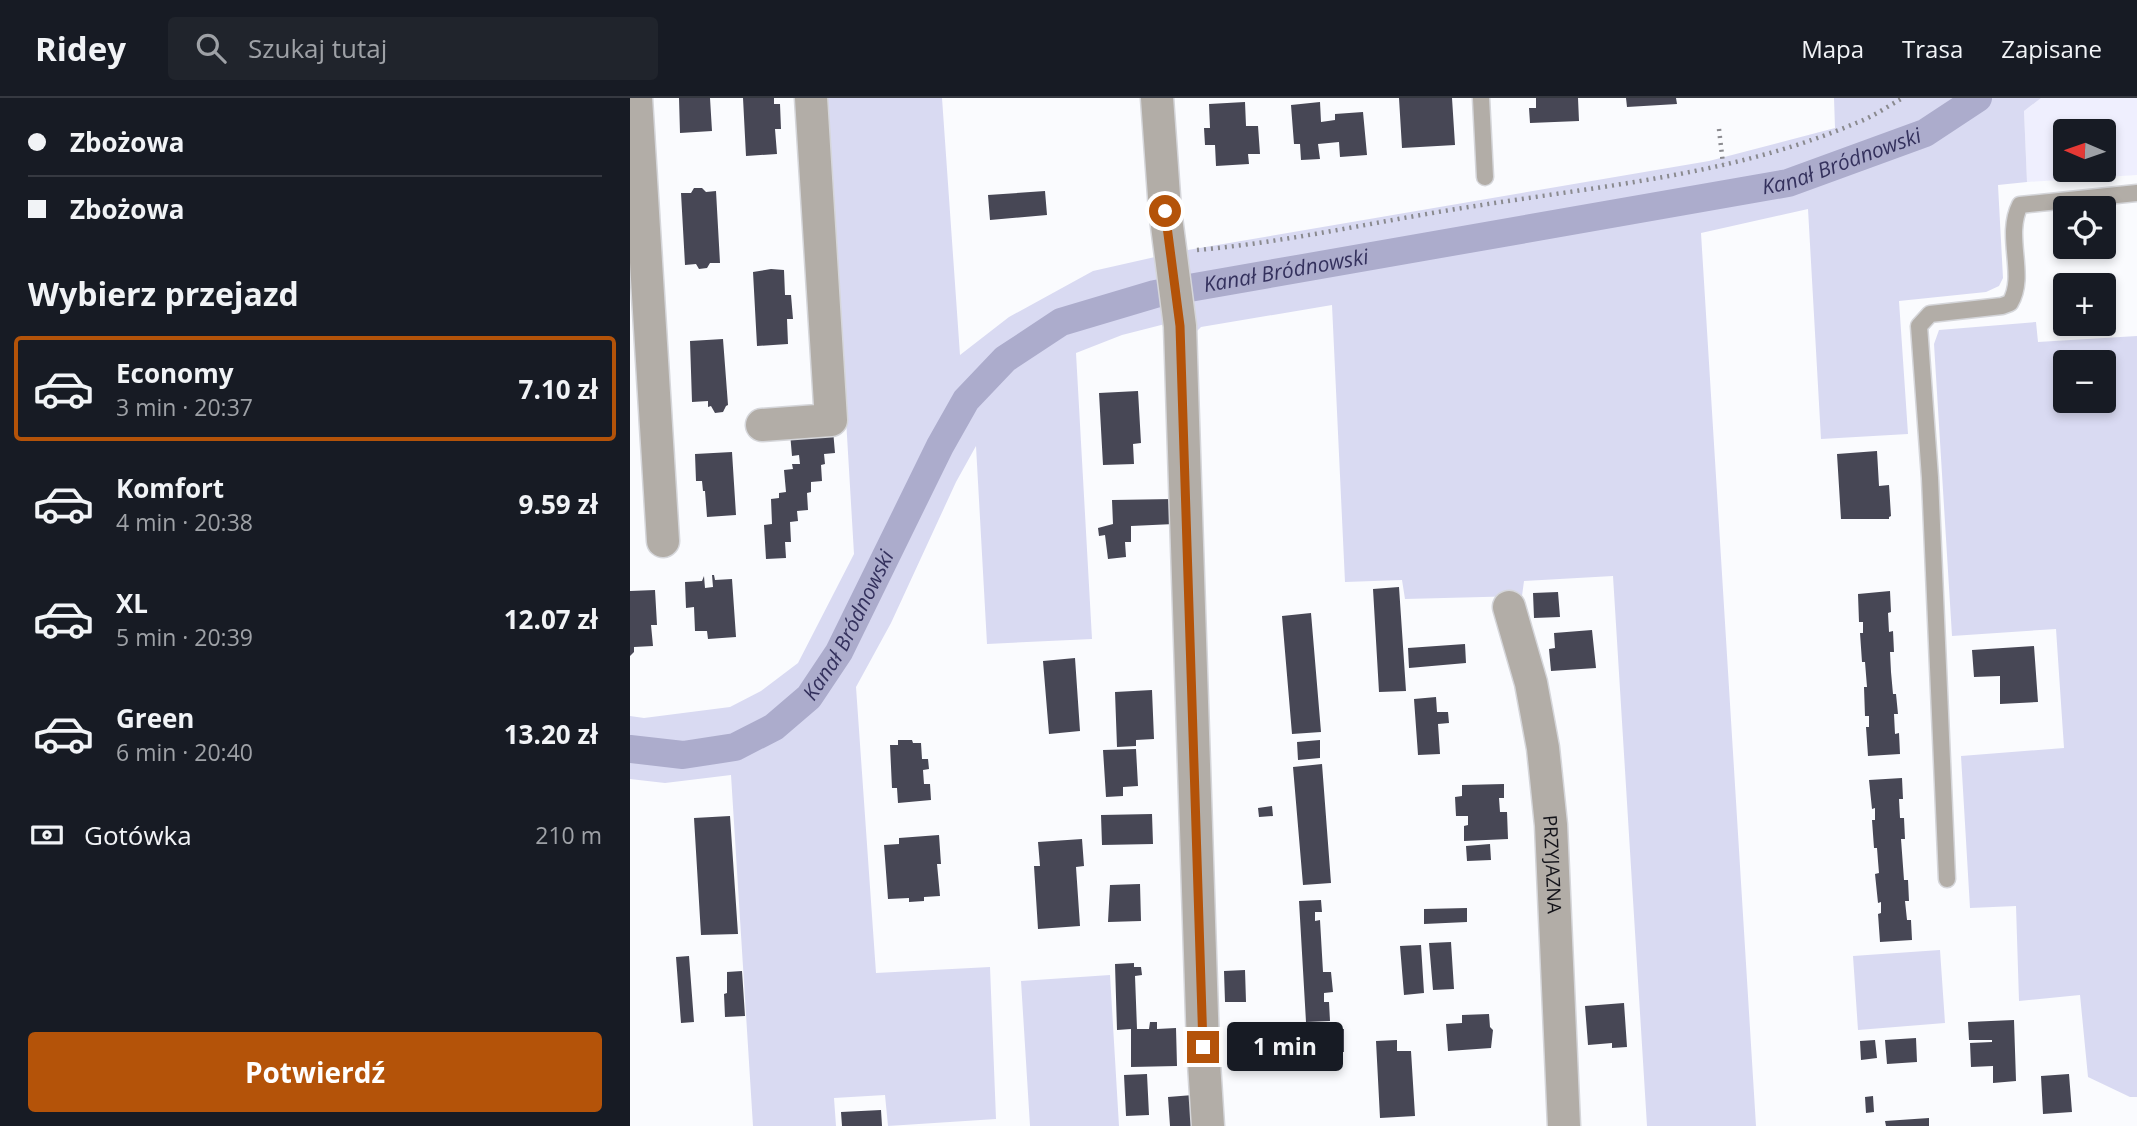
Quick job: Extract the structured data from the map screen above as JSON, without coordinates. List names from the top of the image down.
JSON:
{
  "streets": {
    "street": ["PRZYJAZNA"]
  },
  "water": ["Kanał Bródnowski"],
  "north": "left",
  "page": {
    "header": "Ridey",
    "search": "Szukaj tutaj",
    "nav": ["Mapa", "Trasa", "Zapisane"],
    "banner": ["Zbożowa", "Zbożowa"],
    "map_buttons": ["+", "−"],
    "heading": "Wybierz przejazd",
    "list": [
      {
        "name": "Economy",
        "note": "3 min · 20:37",
        "value": "7.10 zł"
      },
      {
        "name": "Komfort",
        "note": "4 min · 20:38",
        "value": "9.59 zł"
      },
      {
        "name": "XL",
        "note": "5 min · 20:39",
        "value": "12.07 zł"
      },
      {
        "name": "Green",
        "note": "6 min · 20:40",
        "value": "13.20 zł"
      }
    ],
    "pay": ["Gotówka", "210 m"],
    "buttons": "Potwierdź",
    "bubble": "1 min"
  }
}
